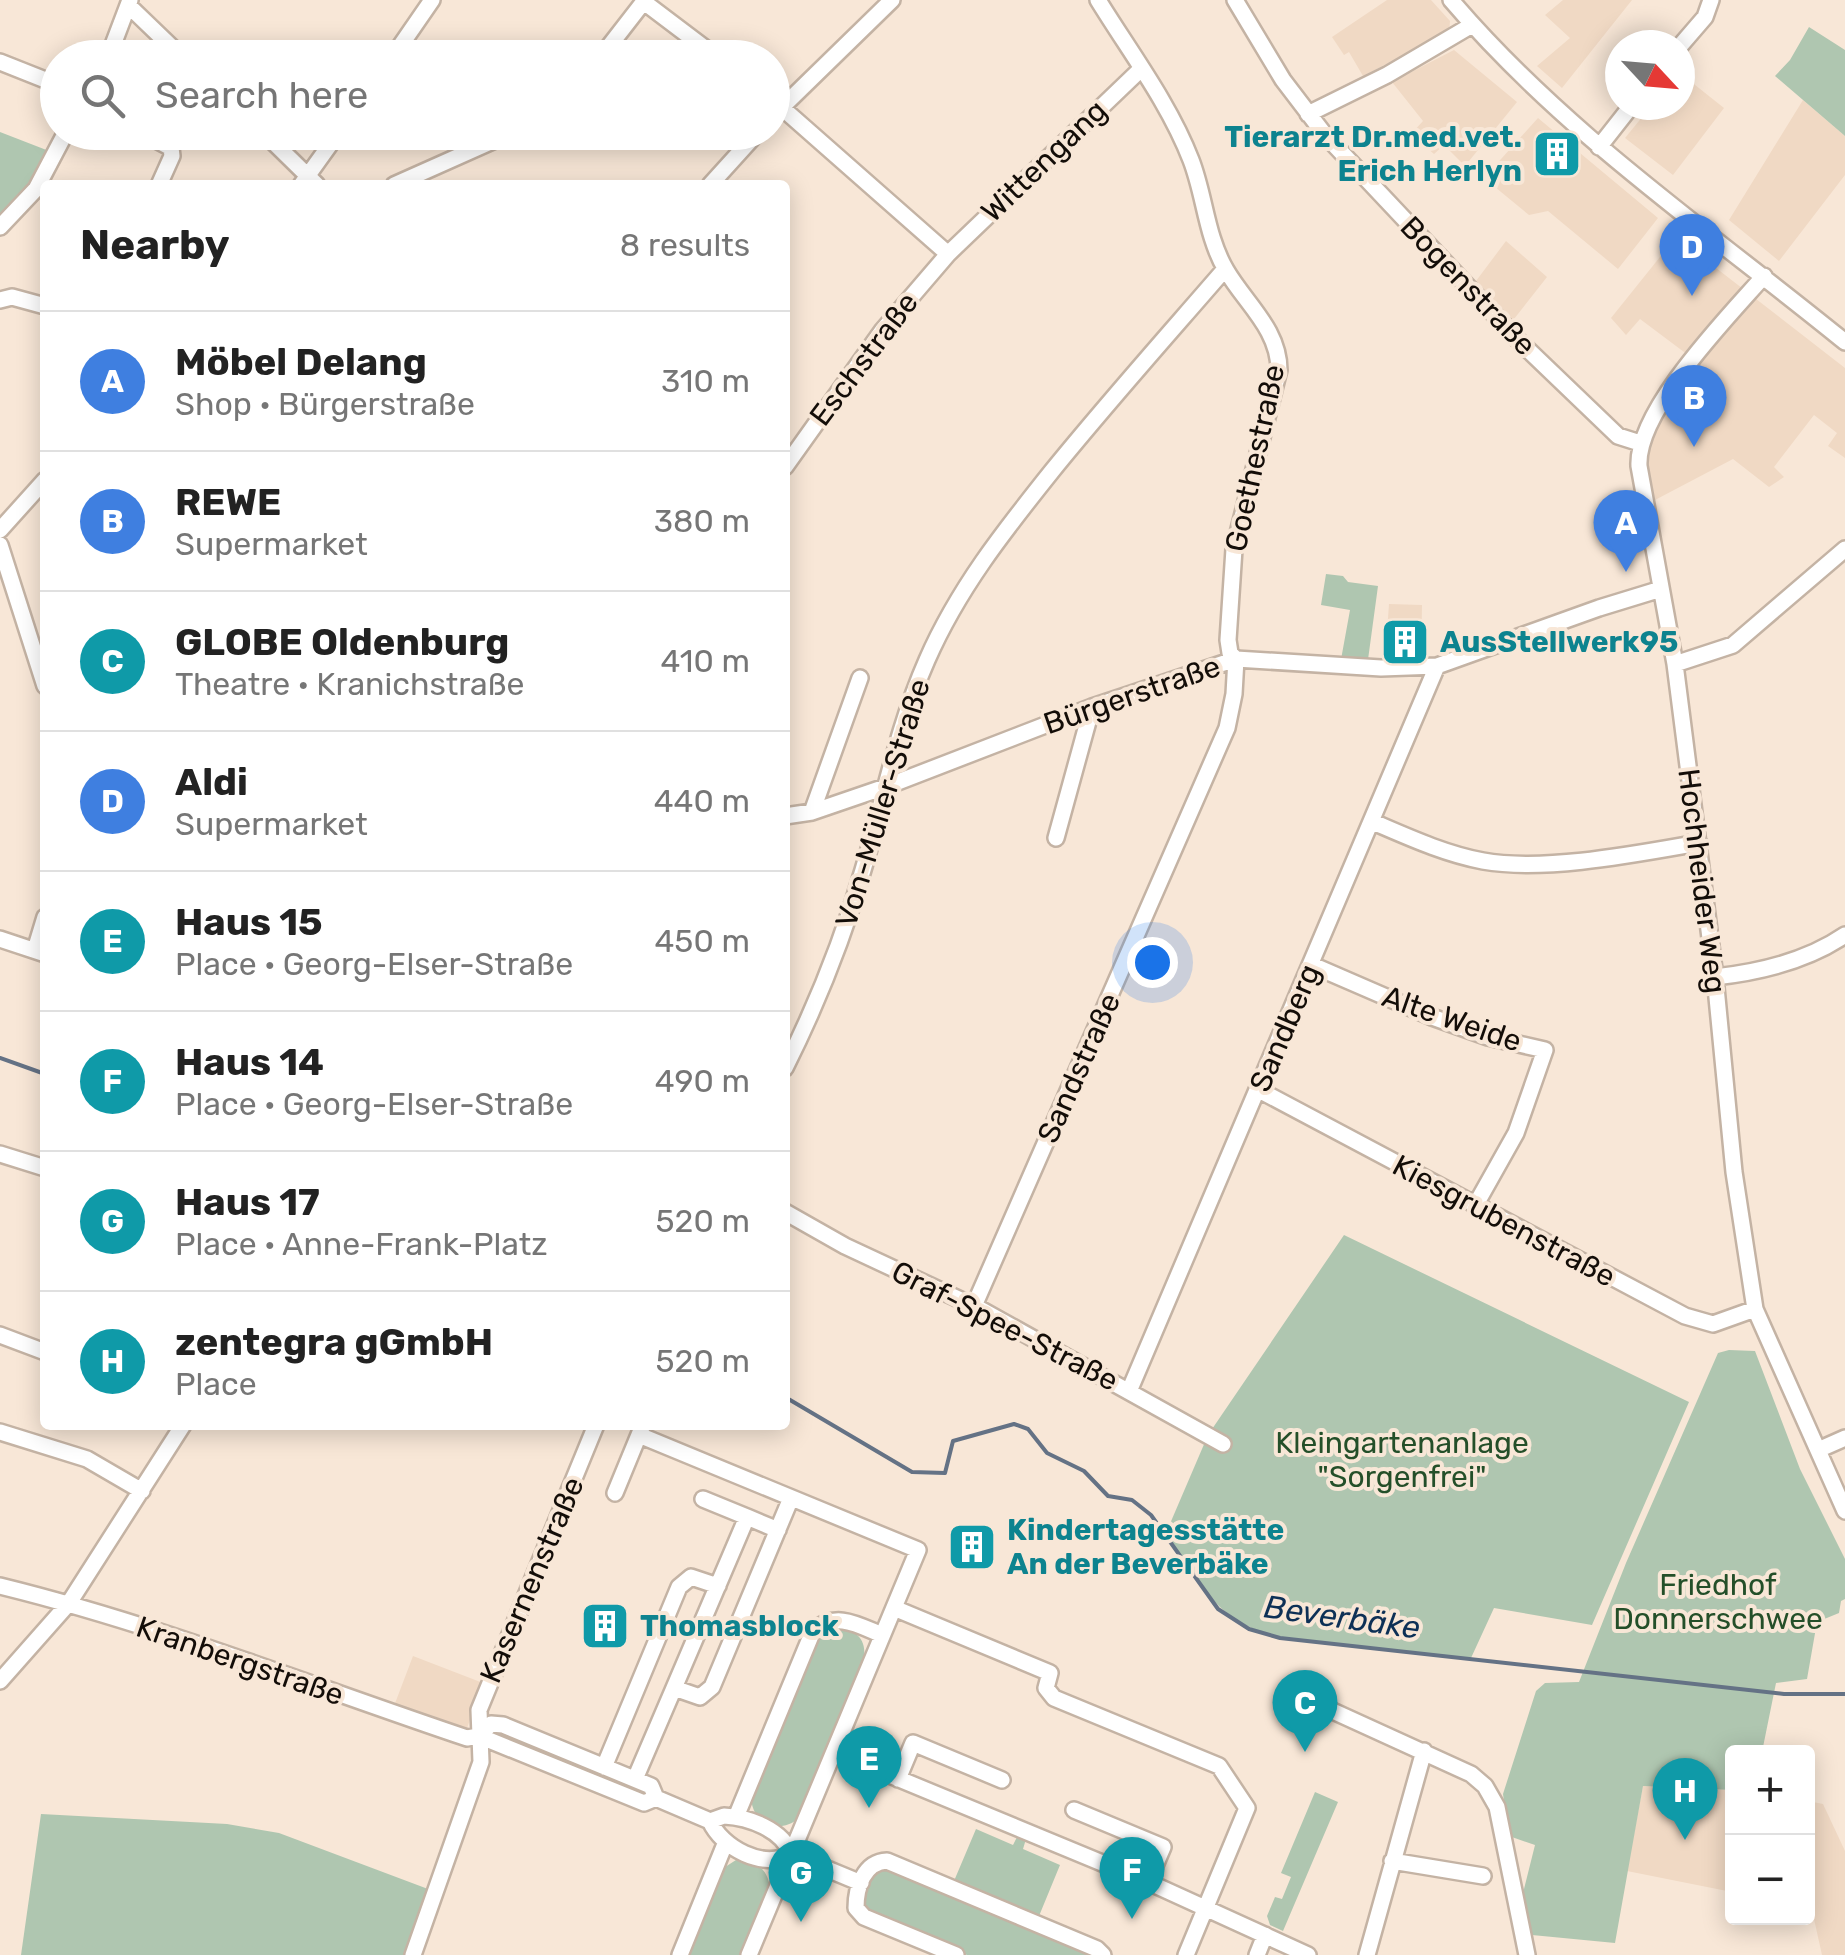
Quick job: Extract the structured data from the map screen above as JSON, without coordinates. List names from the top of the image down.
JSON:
{
  "streets": {
    "street": [
      "Wittengang",
      "Bogenstraße",
      "Eschstraße",
      "Goethestraße",
      "Bürgerstraße",
      "Von-Müller-Straße",
      "Hochheider Weg",
      "Alte Weide",
      "Sandberg",
      "Sandstraße",
      "Kiesgrubenstraße",
      "Graf-Spee-Straße",
      "Kasernenstraße",
      "Kranbergstraße"
    ]
  },
  "crossings": [
    ["Wittengang", "Eschstraße"],
    ["Wittengang", "Goethestraße"],
    ["Bogenstraße", "Hochheider Weg"],
    ["Goethestraße", "Bürgerstraße"],
    ["Goethestraße", "Von-Müller-Straße"],
    ["Goethestraße", "Sandstraße"],
    ["Bürgerstraße", "Von-Müller-Straße"],
    ["Bürgerstraße", "Hochheider Weg"],
    ["Bürgerstraße", "Sandberg"],
    ["Bürgerstraße", "Sandstraße"],
    ["Hochheider Weg", "Kiesgrubenstraße"],
    ["Alte Weide", "Sandberg"],
    ["Alte Weide", "Kiesgrubenstraße"],
    ["Sandberg", "Kiesgrubenstraße"],
    ["Sandberg", "Graf-Spee-Straße"],
    ["Sandstraße", "Graf-Spee-Straße"],
    ["Kasernenstraße", "Kranbergstraße"]
  ],
  "water": ["Beverbäke"],
  "parks": ["Kleingartenanlage \"Sorgenfrei\"", "Friedhof Donnerschwee"],
  "places": {
    "building": [
      "Tierarzt Dr.med.vet. Erich Herlyn",
      "AusStellwerk95",
      "Kindertagesstätte An der Beverbäke",
      "Thomasblock"
    ]
  },
  "north": "bottom right",
  "page": {
    "search": "Search here",
    "heading": ["Nearby", "8 results"],
    "pins": [
      "D",
      "B",
      "A",
      "C",
      "E",
      "H",
      "F",
      "G"
    ],
    "list": [
      {
        "mark": "A",
        "name": "Möbel Delang",
        "note": "Shop · Bürgerstraße",
        "value": "310 m"
      },
      {
        "mark": "B",
        "name": "REWE",
        "note": "Supermarket",
        "value": "380 m"
      },
      {
        "mark": "C",
        "name": "GLOBE Oldenburg",
        "note": "Theatre · Kranichstraße",
        "value": "410 m"
      },
      {
        "mark": "D",
        "name": "Aldi",
        "note": "Supermarket",
        "value": "440 m"
      },
      {
        "mark": "E",
        "name": "Haus 15",
        "note": "Place · Georg-Elser-Straße",
        "value": "450 m"
      },
      {
        "mark": "F",
        "name": "Haus 14",
        "note": "Place · Georg-Elser-Straße",
        "value": "490 m"
      },
      {
        "mark": "G",
        "name": "Haus 17",
        "note": "Place · Anne-Frank-Platz",
        "value": "520 m"
      },
      {
        "mark": "H",
        "name": "zentegra gGmbH",
        "note": "Place",
        "value": "520 m"
      }
    ],
    "map_buttons": ["+", "−"]
  }
}
